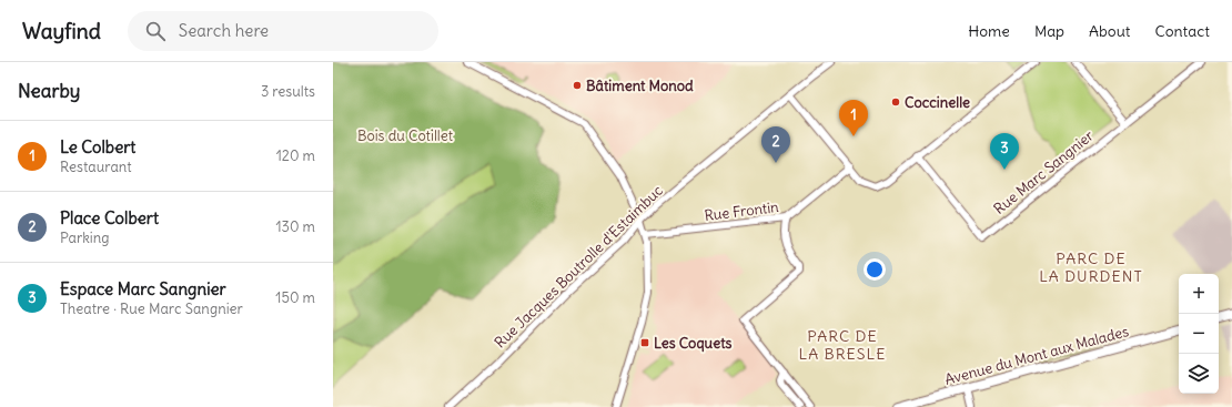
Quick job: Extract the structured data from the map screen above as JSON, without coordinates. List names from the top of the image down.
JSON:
{
  "streets": {
    "street": [
      "Rue Marc Sangnier",
      "Rue Frontin",
      "Rue Jacques Boutrolle d'Estaimbuc",
      "Avenue du Mont aux Malades"
    ]
  },
  "districts": ["PARC DE LA DURDENT", "PARC DE LA BRESLE"],
  "parks": ["Bois du Cotillet"],
  "places": {
    "other": ["Bâtiment Monod", "Coccinelle"],
    "transit": ["Les Coquets"]
  },
  "page": {
    "header": "Wayfind",
    "search": "Search here",
    "nav": [
      "Home",
      "Map",
      "About",
      "Contact"
    ],
    "heading": ["Nearby", "3 results"],
    "pins": ["1", "2", "3"],
    "list": [
      {
        "mark": "1",
        "name": "Le Colbert",
        "note": "Restaurant",
        "value": "120 m"
      },
      {
        "mark": "2",
        "name": "Place Colbert",
        "note": "Parking",
        "value": "130 m"
      },
      {
        "mark": "3",
        "name": "Espace Marc Sangnier",
        "note": "Theatre · Rue Marc Sangnier",
        "value": "150 m"
      }
    ],
    "map_buttons": ["+", "−"]
  }
}
